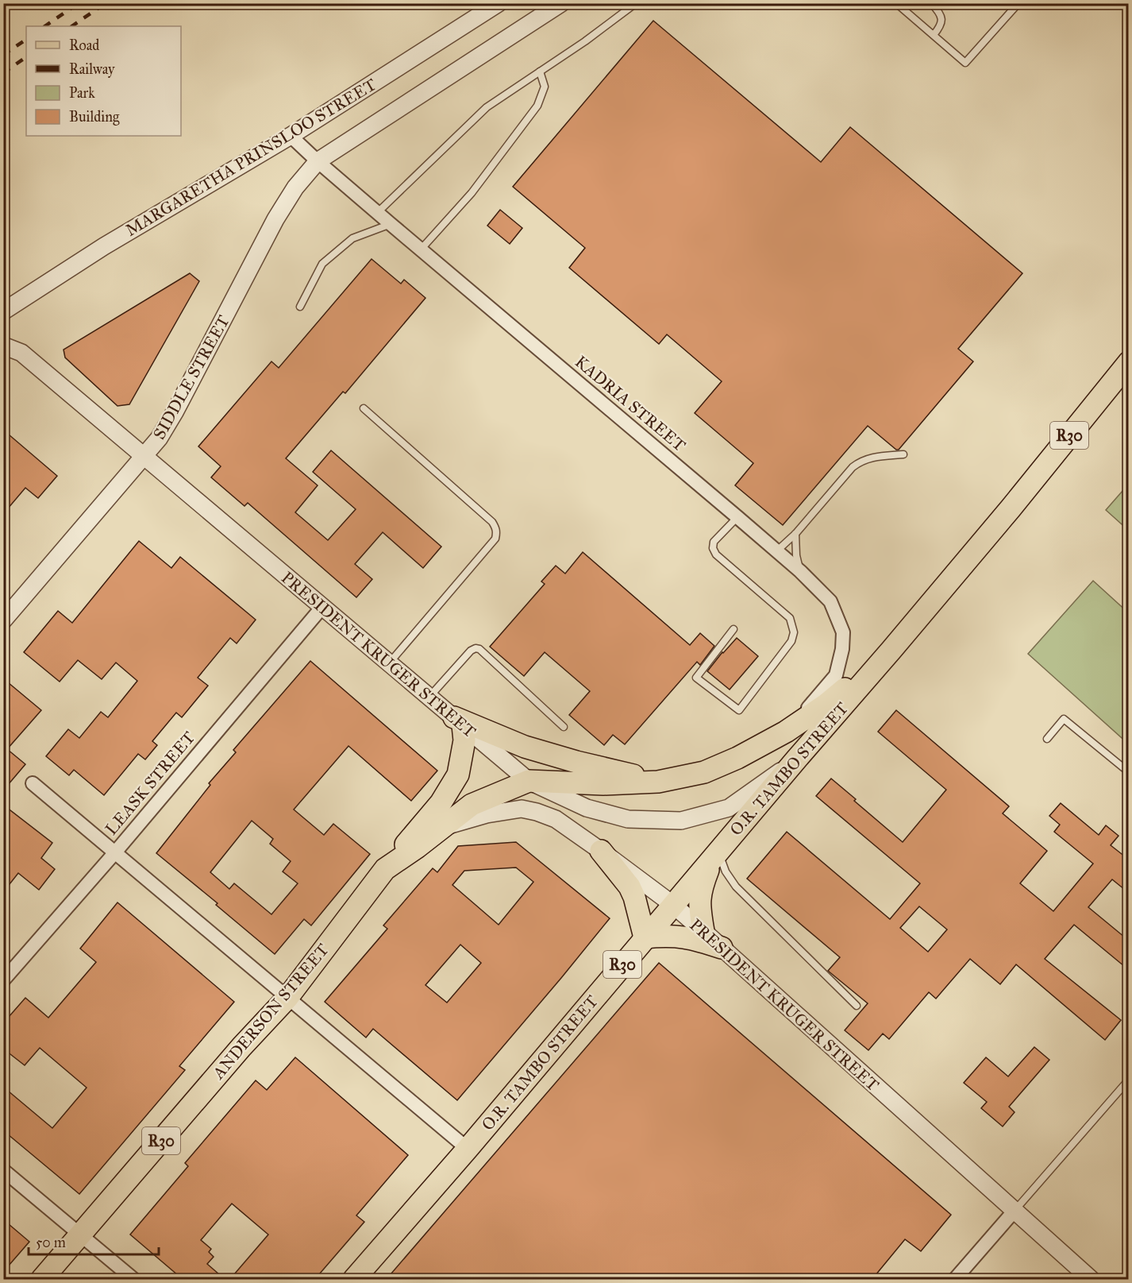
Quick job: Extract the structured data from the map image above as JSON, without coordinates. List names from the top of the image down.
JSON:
{
  "streets": {
    "main road": ["R30", "O.R. TAMBO STREET", "ANDERSON STREET"],
    "street": [
      "MARGARETHA PRINSLOO STREET",
      "SIDDLE STREET",
      "KADRIA STREET",
      "PRESIDENT KRUGER STREET",
      "LEASK STREET"
    ]
  },
  "crossings": [
    ["MARGARETHA PRINSLOO STREET", "SIDDLE STREET"],
    ["MARGARETHA PRINSLOO STREET", "KADRIA STREET"],
    ["SIDDLE STREET", "KADRIA STREET"],
    ["SIDDLE STREET", "PRESIDENT KRUGER STREET"],
    ["KADRIA STREET", "O.R. TAMBO STREET"],
    ["PRESIDENT KRUGER STREET", "O.R. TAMBO STREET"],
    ["PRESIDENT KRUGER STREET", "LEASK STREET"],
    ["PRESIDENT KRUGER STREET", "ANDERSON STREET"],
    ["O.R. TAMBO STREET", "ANDERSON STREET"]
  ],
  "legend": [
    "Road",
    "Railway",
    "Park",
    "Building"
  ],
  "scale_bar": "50 m"
}
